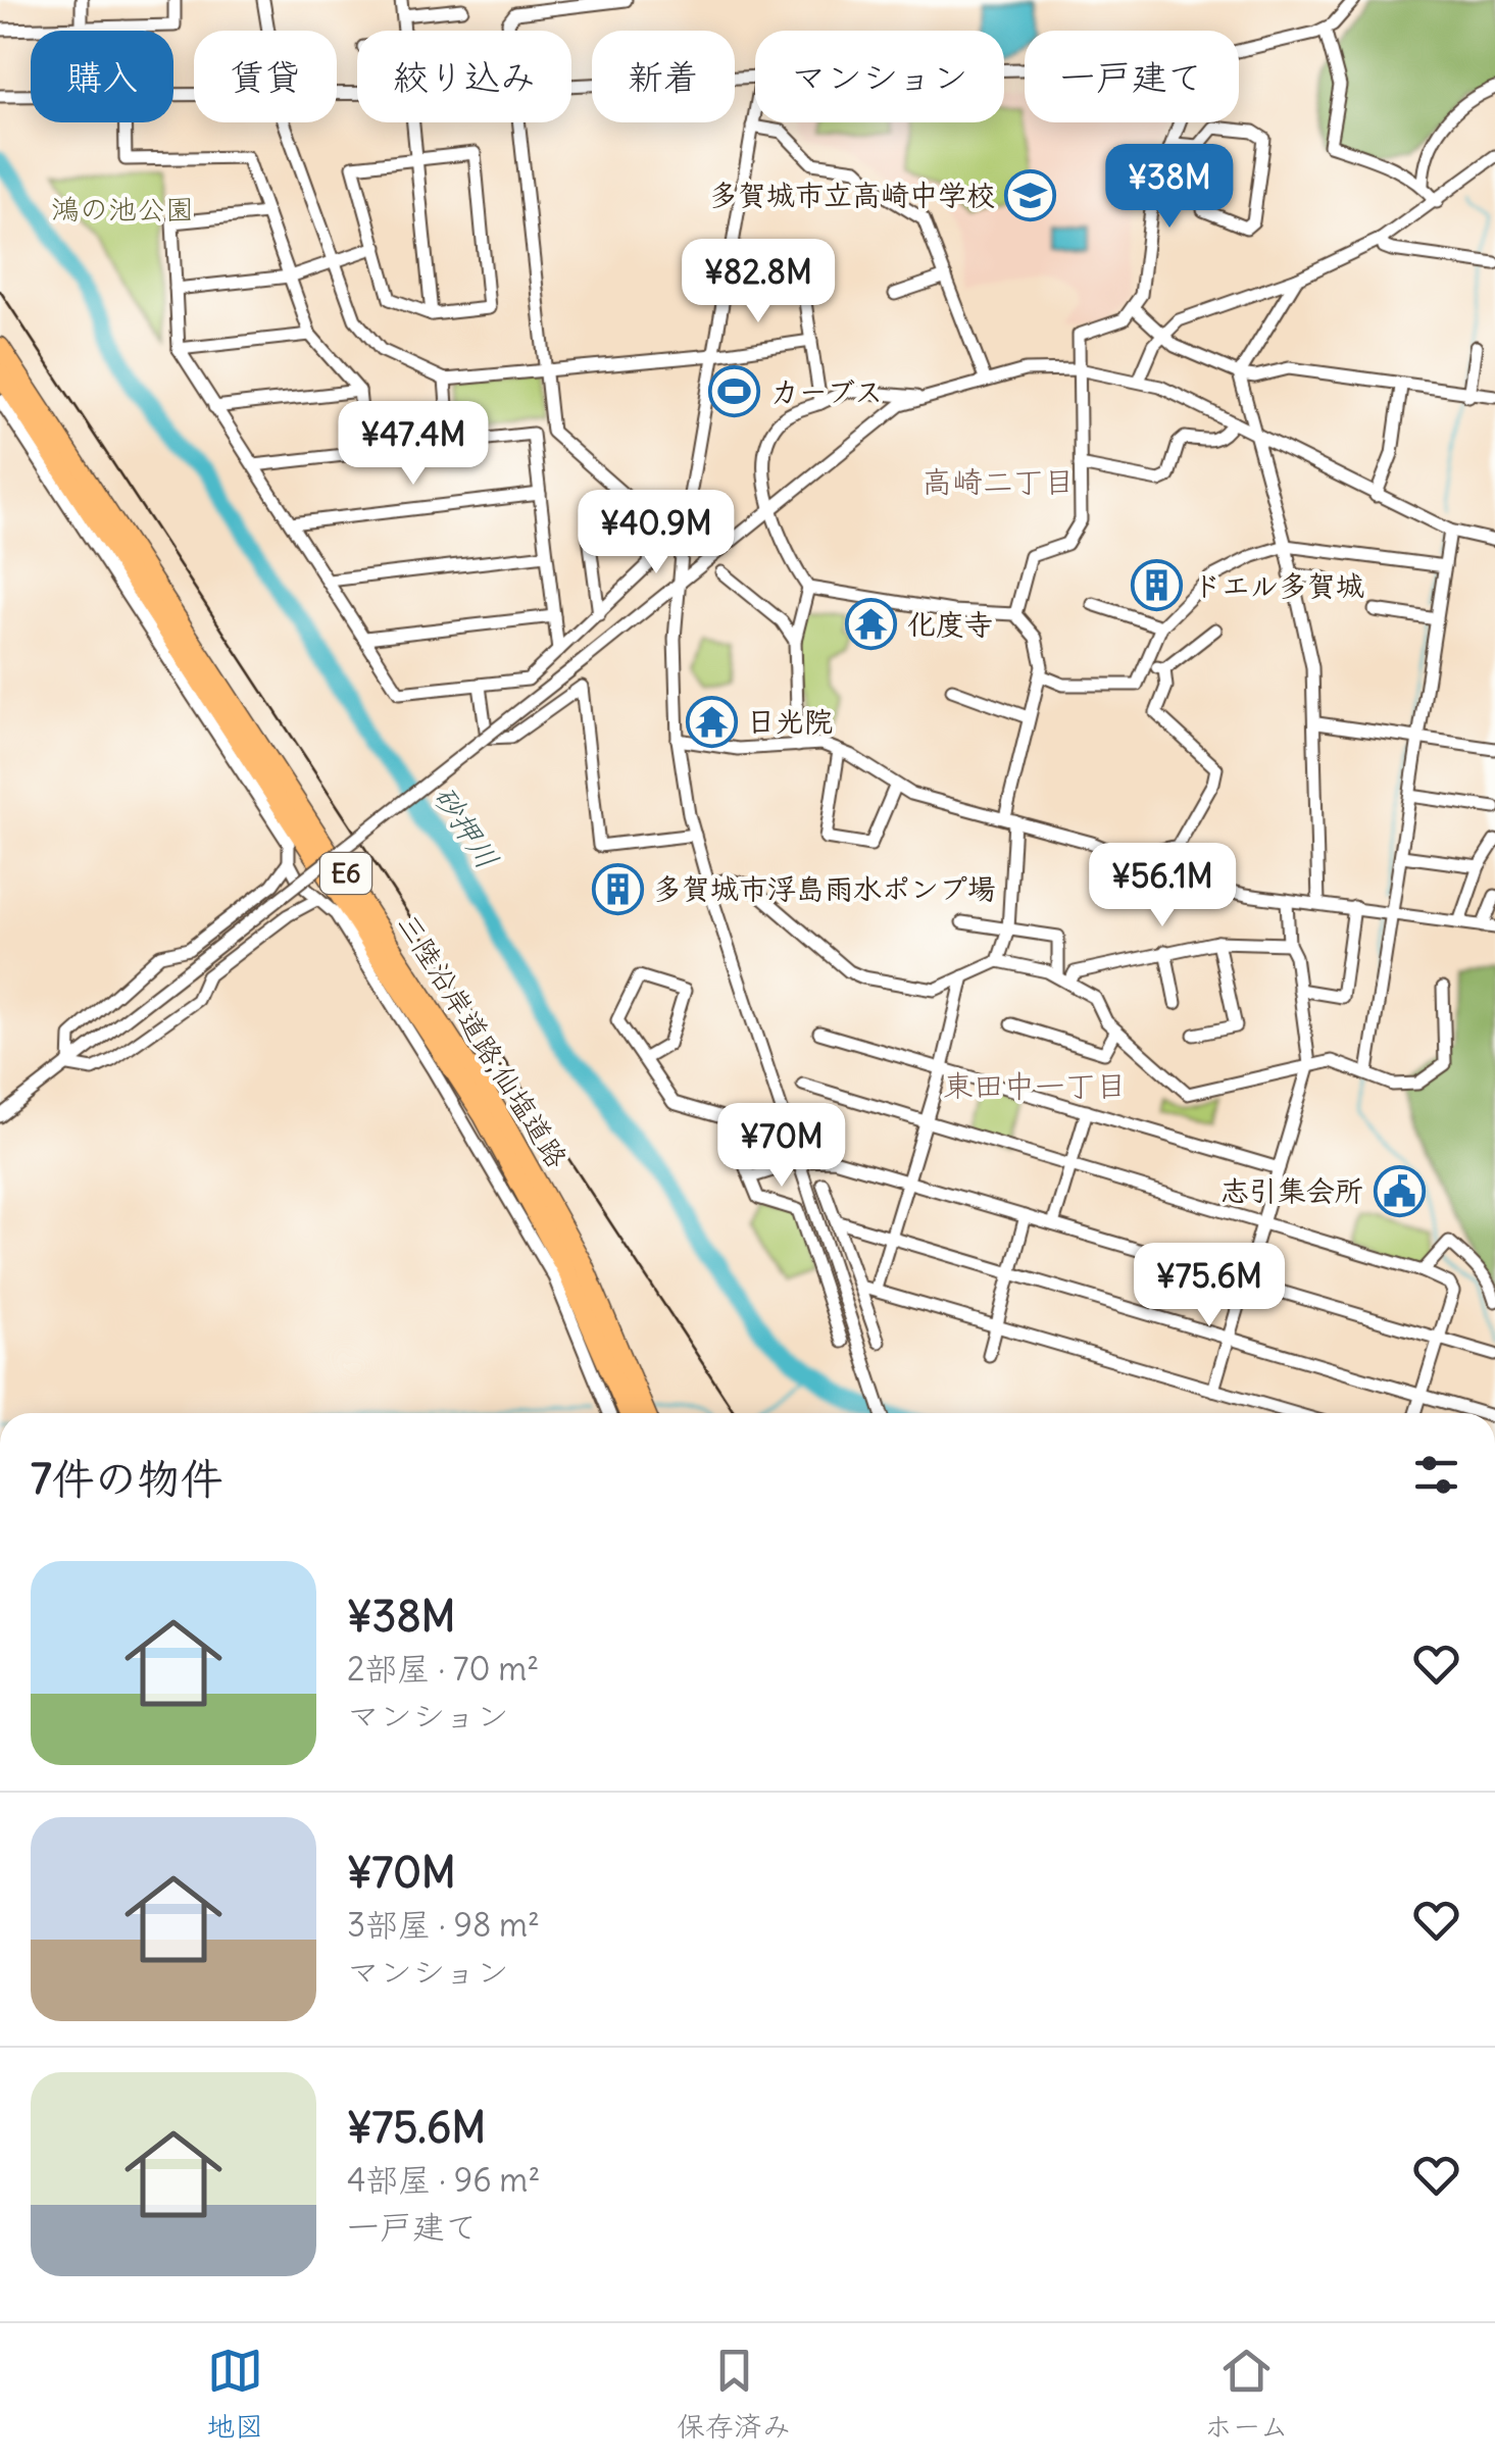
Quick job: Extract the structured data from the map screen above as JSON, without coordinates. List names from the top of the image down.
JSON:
{
  "streets": {
    "highway": ["E6", "三陸沿岸道路;仙塩道路"]
  },
  "districts": ["高崎二丁目", "東田中一丁目"],
  "water": ["砂押川"],
  "parks": ["鴻の池公園"],
  "places": {
    "school or university": ["多賀城市立高崎中学校"],
    "sports": ["カーブス"],
    "building": ["ドエル多賀城", "多賀城市浮島雨水ポンプ場"],
    "temple": ["化度寺", "日光院"],
    "public building": ["志引集会所"]
  },
  "page": {
    "chip": [
      "購入",
      "賃貸",
      "絞り込み",
      "新着",
      "マンション",
      "一戸建て"
    ],
    "price": [
      "¥38M",
      "¥82.8M",
      "¥47.4M",
      "¥40.9M",
      "¥56.1M",
      "¥70M",
      "¥75.6M"
    ],
    "heading": "7件の物件",
    "list": [
      {
        "name": "¥38M",
        "note": "2部屋 · 70 m² · マンション"
      },
      {
        "name": "¥70M",
        "note": "3部屋 · 98 m² · マンション"
      },
      {
        "name": "¥75.6M",
        "note": "4部屋 · 96 m² · 一戸建て"
      }
    ],
    "tabs": ["地図", "保存済み", "ホーム"]
  }
}
